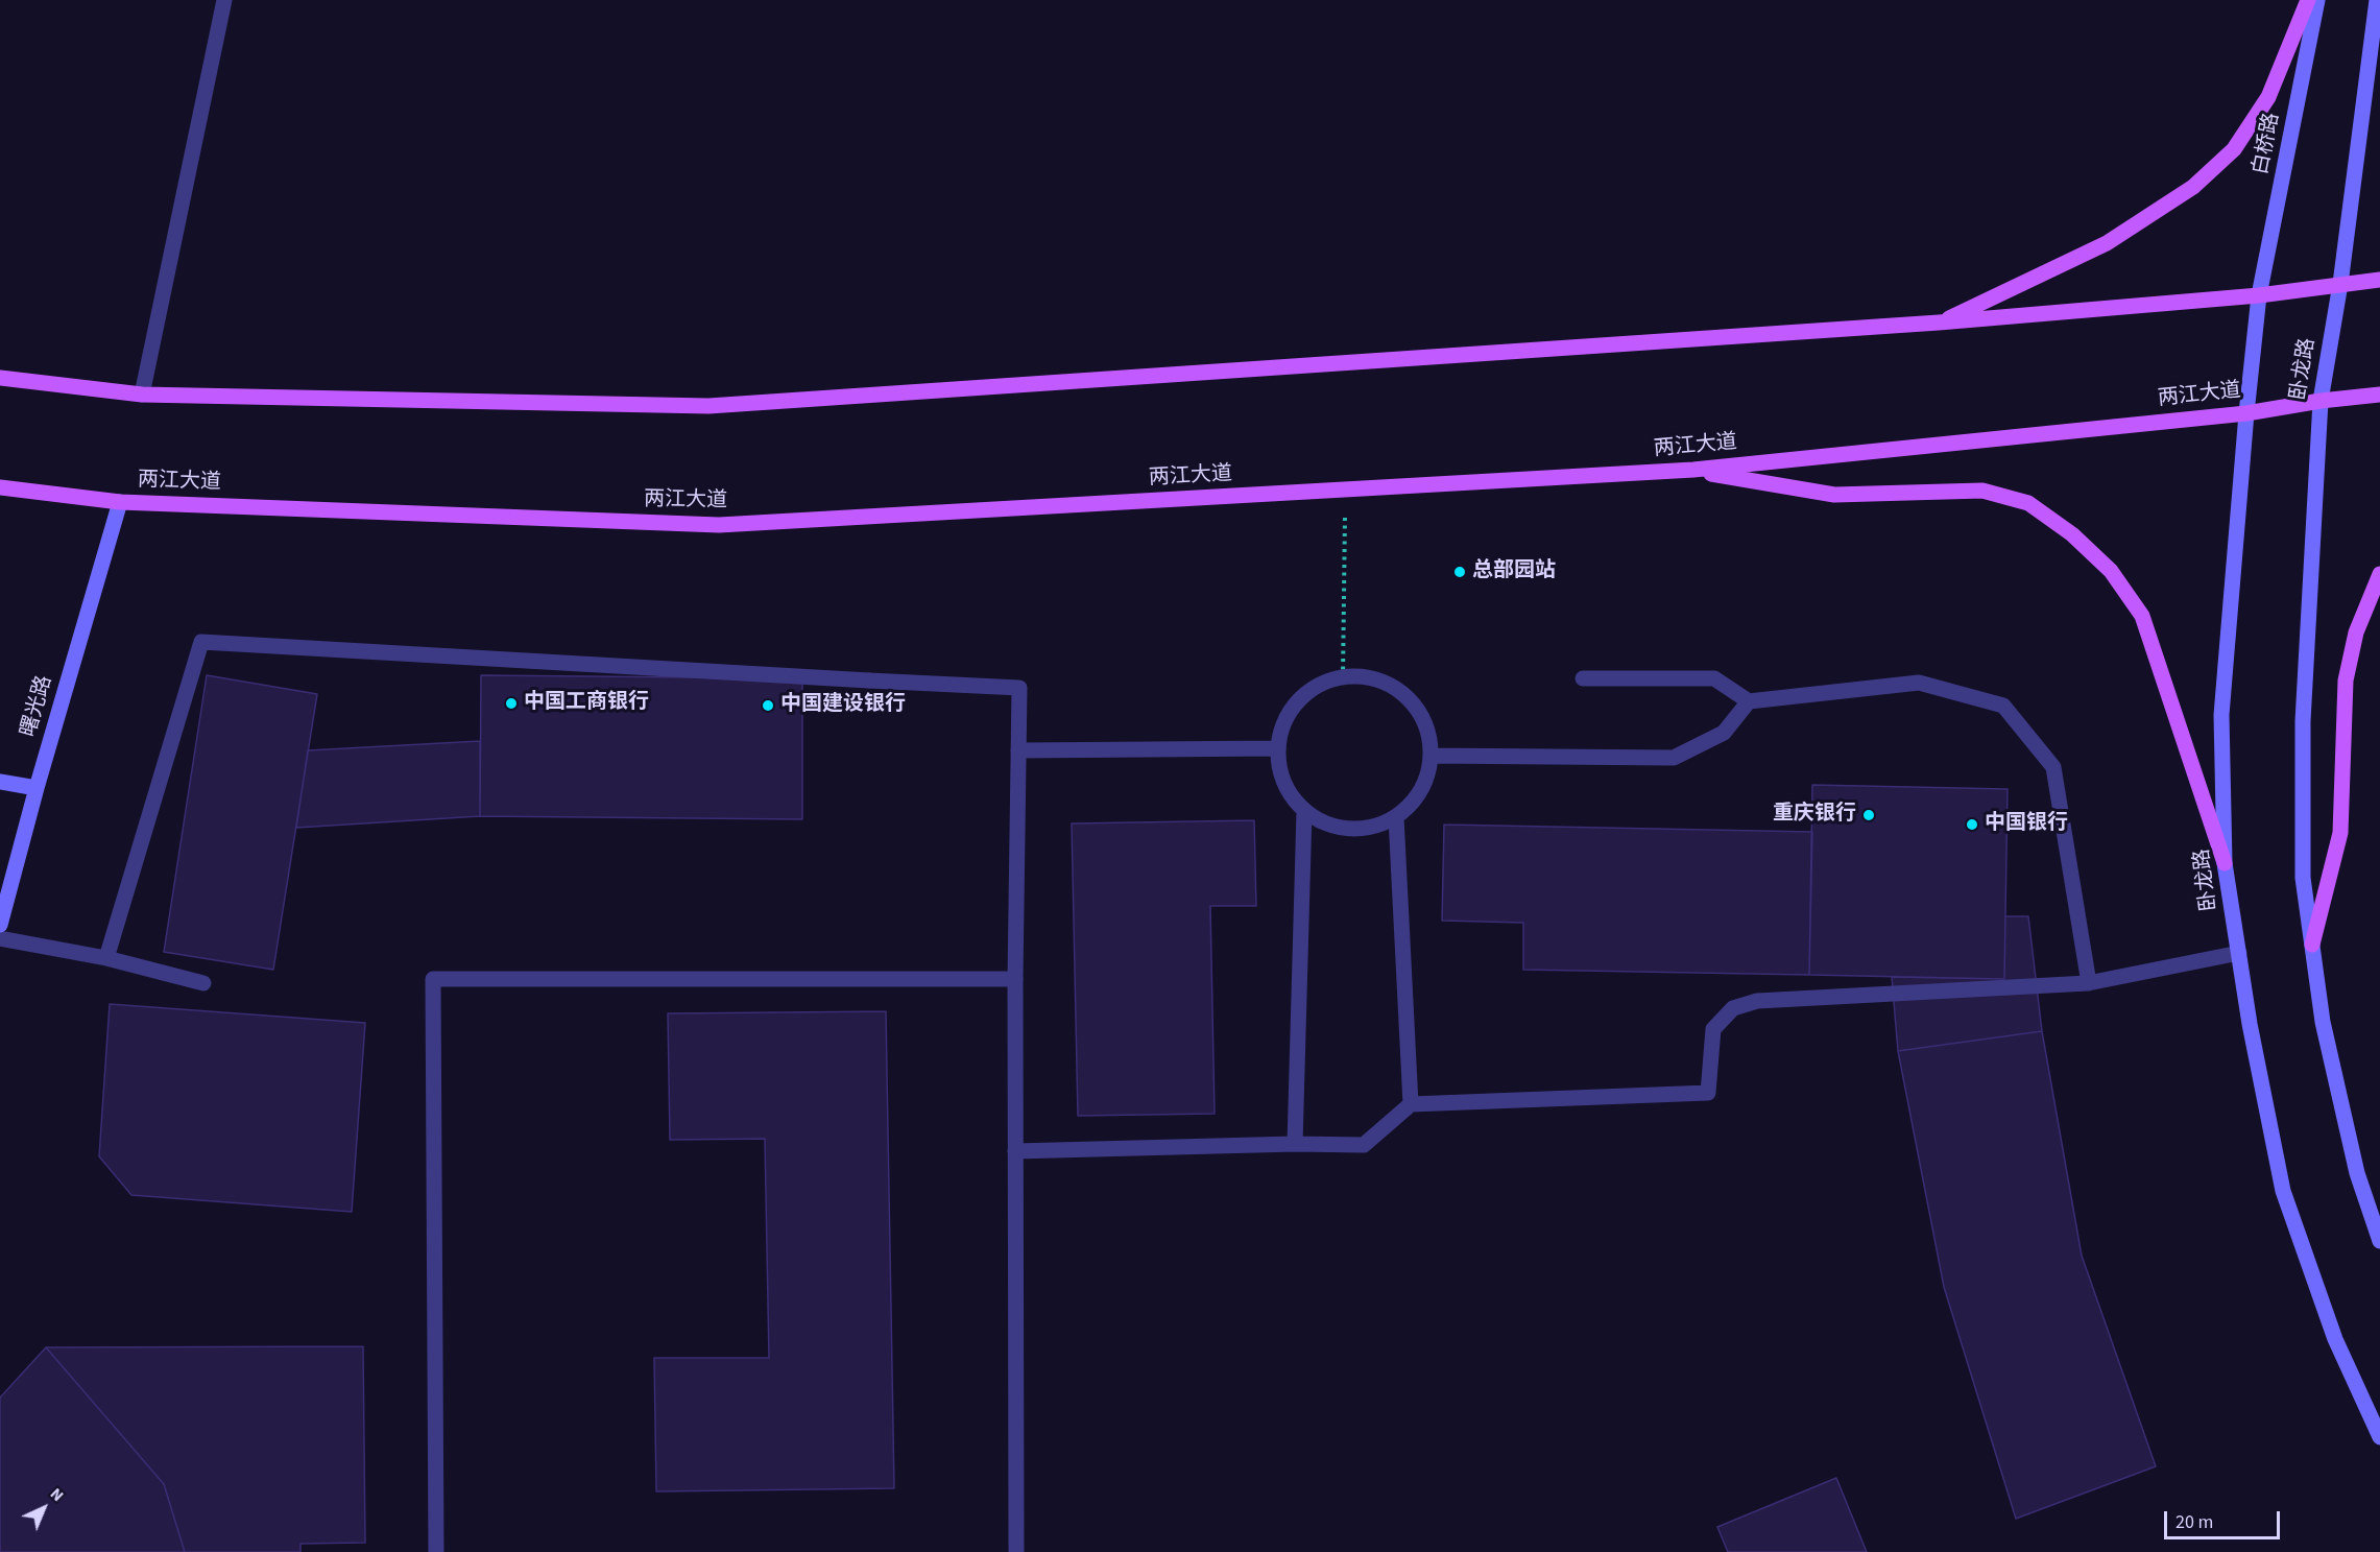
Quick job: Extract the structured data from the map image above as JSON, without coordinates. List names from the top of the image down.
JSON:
{
  "streets": {
    "main road": [
      "白桥路",
      "卧龙路",
      "两江大道",
      "曙光路"
    ]
  },
  "crossings": [
    ["白桥路", "卧龙路"],
    ["卧龙路", "两江大道"],
    ["两江大道", "曙光路"]
  ],
  "places": [
    "总部园站",
    "中国工商银行",
    "中国建设银行",
    "重庆银行",
    "中国银行"
  ],
  "scale_bar": "20 m",
  "north": "top right"
}
